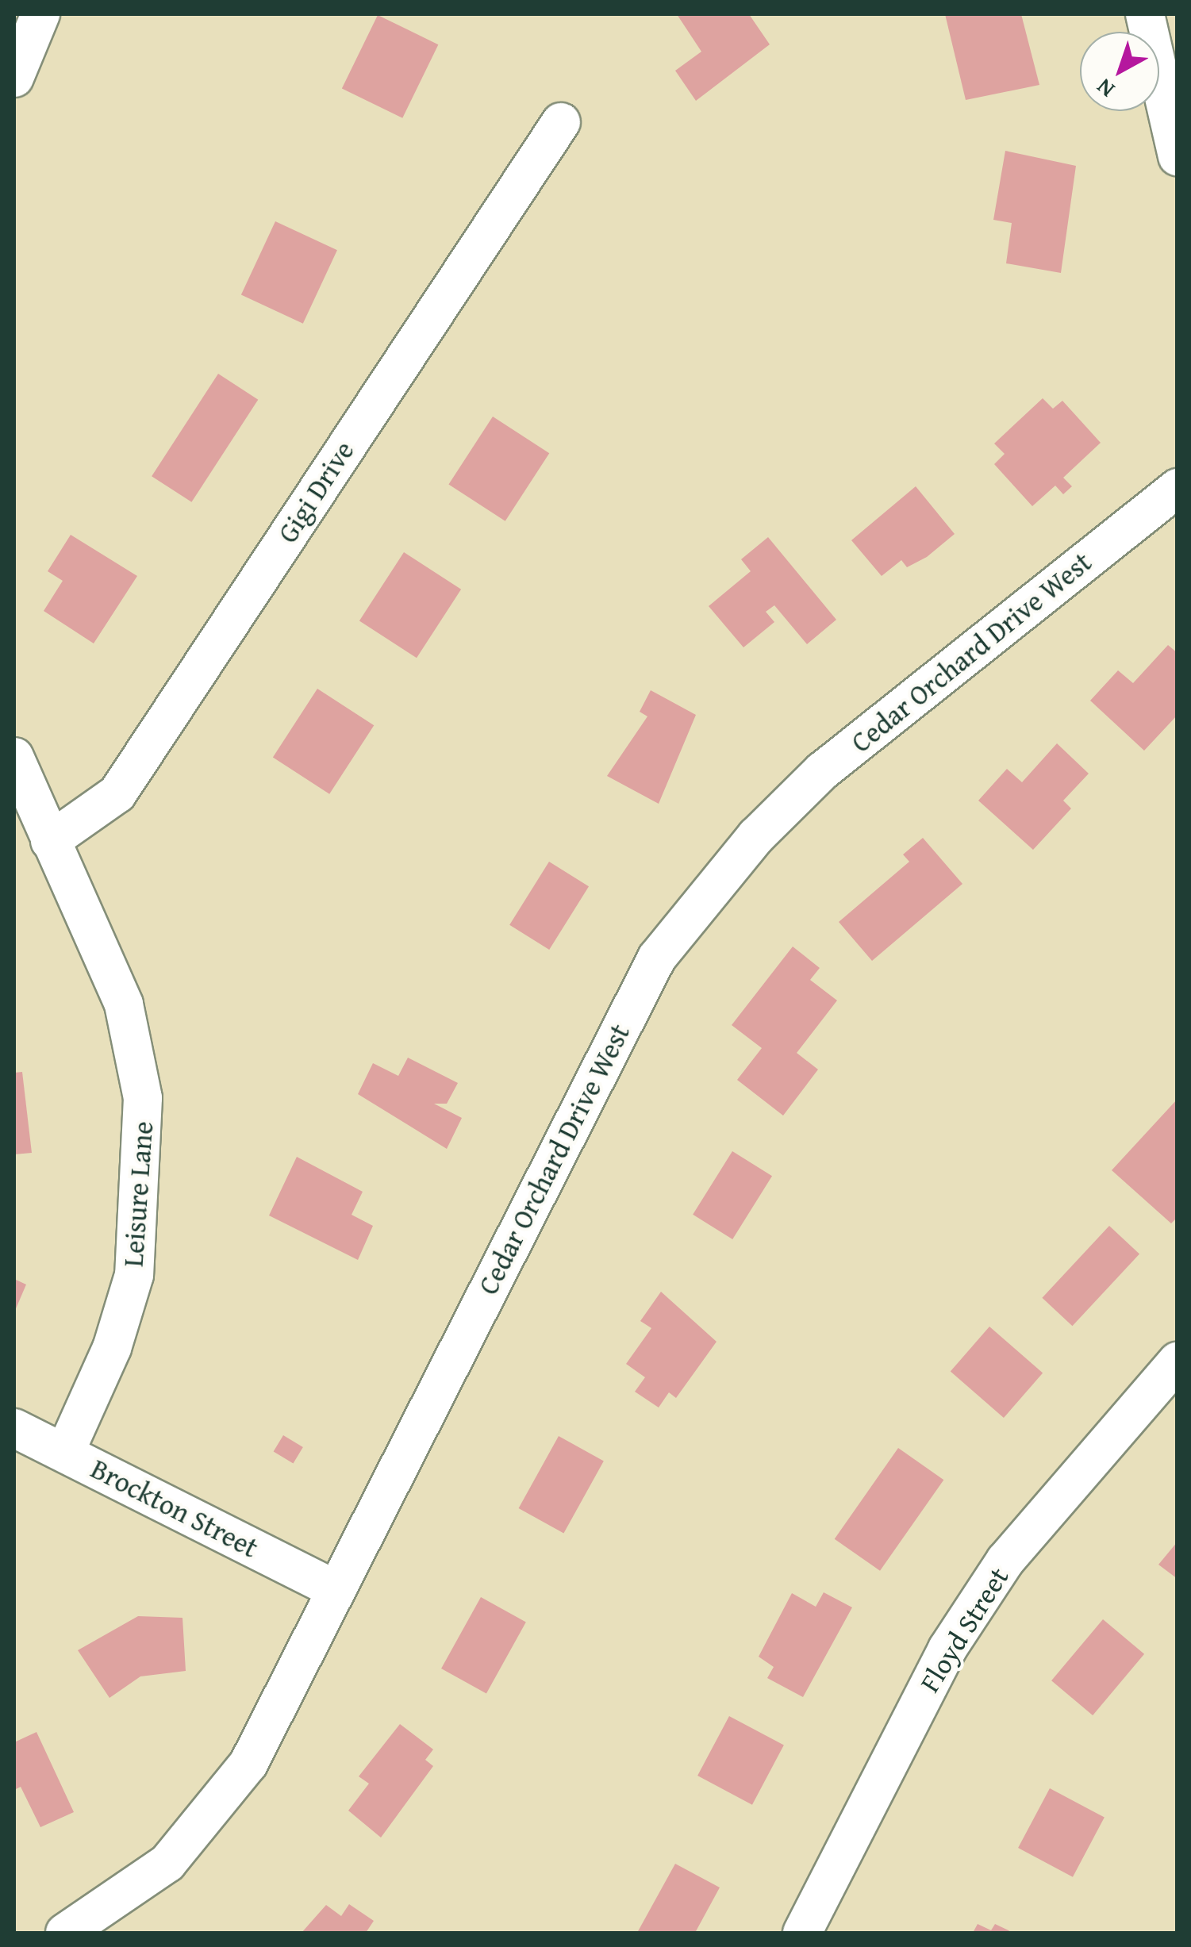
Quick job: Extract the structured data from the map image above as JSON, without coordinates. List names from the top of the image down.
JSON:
{
  "streets": {
    "street": [
      "Gigi Drive",
      "Cedar Orchard Drive West",
      "Leisure Lane",
      "Brockton Street",
      "Floyd Street"
    ]
  },
  "crossings": [
    ["Gigi Drive", "Leisure Lane"],
    ["Cedar Orchard Drive West", "Brockton Street"],
    ["Leisure Lane", "Brockton Street"]
  ],
  "north": "bottom left"
}
